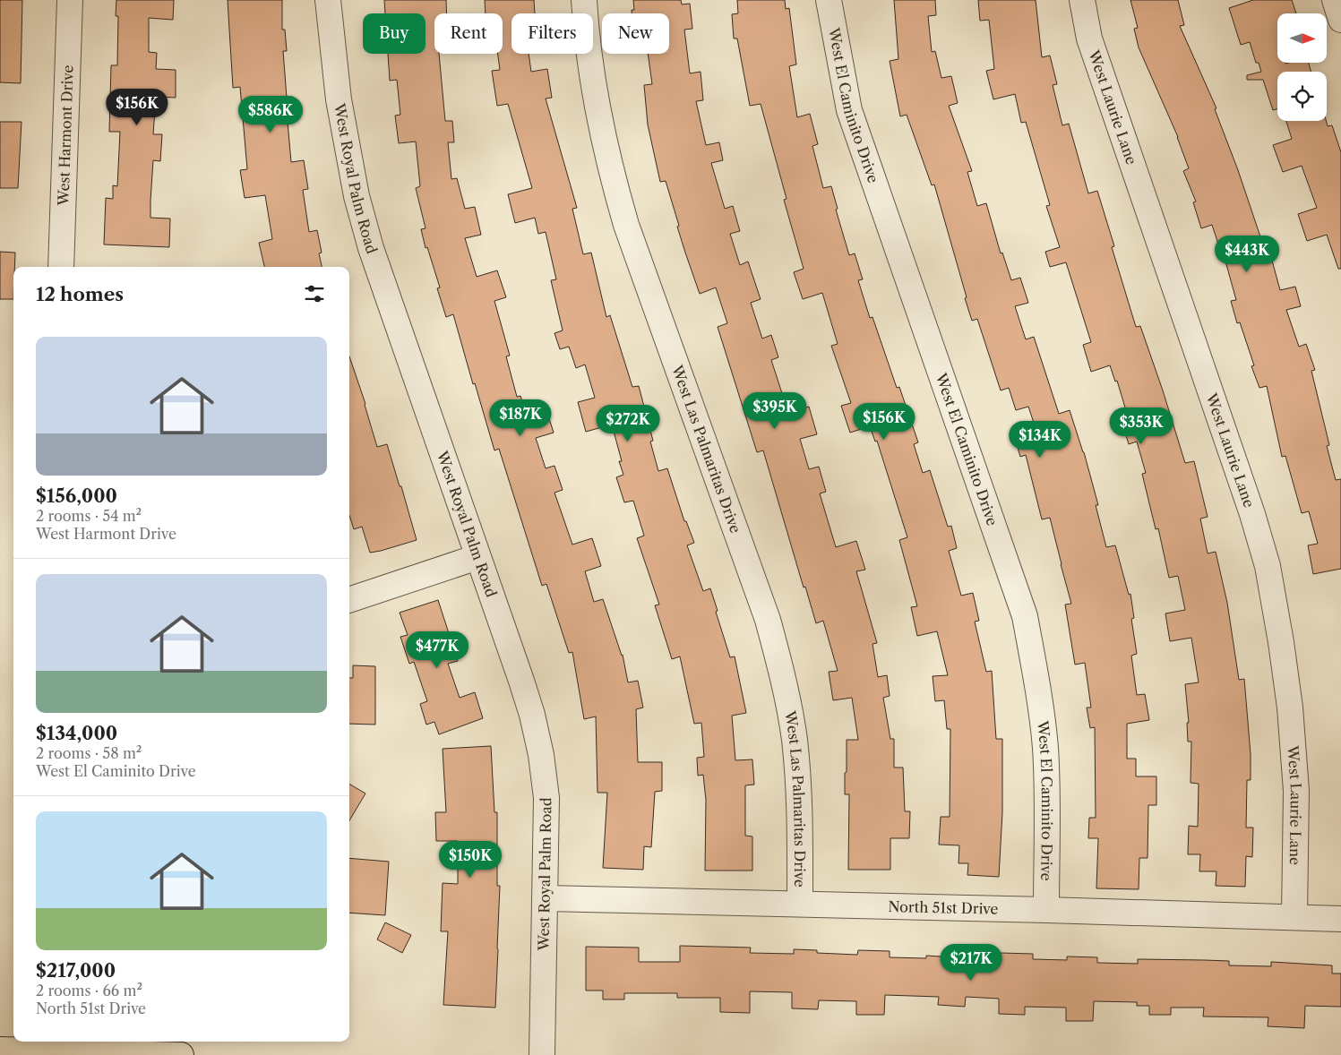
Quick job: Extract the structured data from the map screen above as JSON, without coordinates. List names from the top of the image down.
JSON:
{
  "streets": {
    "street": [
      "West El Caminito Drive",
      "West Laurie Lane",
      "West Harmont Drive",
      "West Royal Palm Road",
      "West Las Palmaritas Drive",
      "North 51st Drive"
    ]
  },
  "crossings": [
    ["West El Caminito Drive", "North 51st Drive"],
    ["West Laurie Lane", "North 51st Drive"],
    ["West Royal Palm Road", "North 51st Drive"],
    ["West Las Palmaritas Drive", "North 51st Drive"]
  ],
  "north": "right",
  "page": {
    "chip": [
      "Buy",
      "Rent",
      "Filters",
      "New"
    ],
    "price": [
      "$156K",
      "$586K",
      "$443K",
      "$395K",
      "$187K",
      "$156K",
      "$272K",
      "$353K",
      "$134K",
      "$477K",
      "$150K",
      "$217K"
    ],
    "heading": "12 homes",
    "list": [
      {
        "name": "$156,000",
        "note": "2 rooms · 54 m² · West Harmont Drive"
      },
      {
        "name": "$134,000",
        "note": "2 rooms · 58 m² · West El Caminito Drive"
      },
      {
        "name": "$217,000",
        "note": "2 rooms · 66 m² · North 51st Drive"
      }
    ]
  }
}
